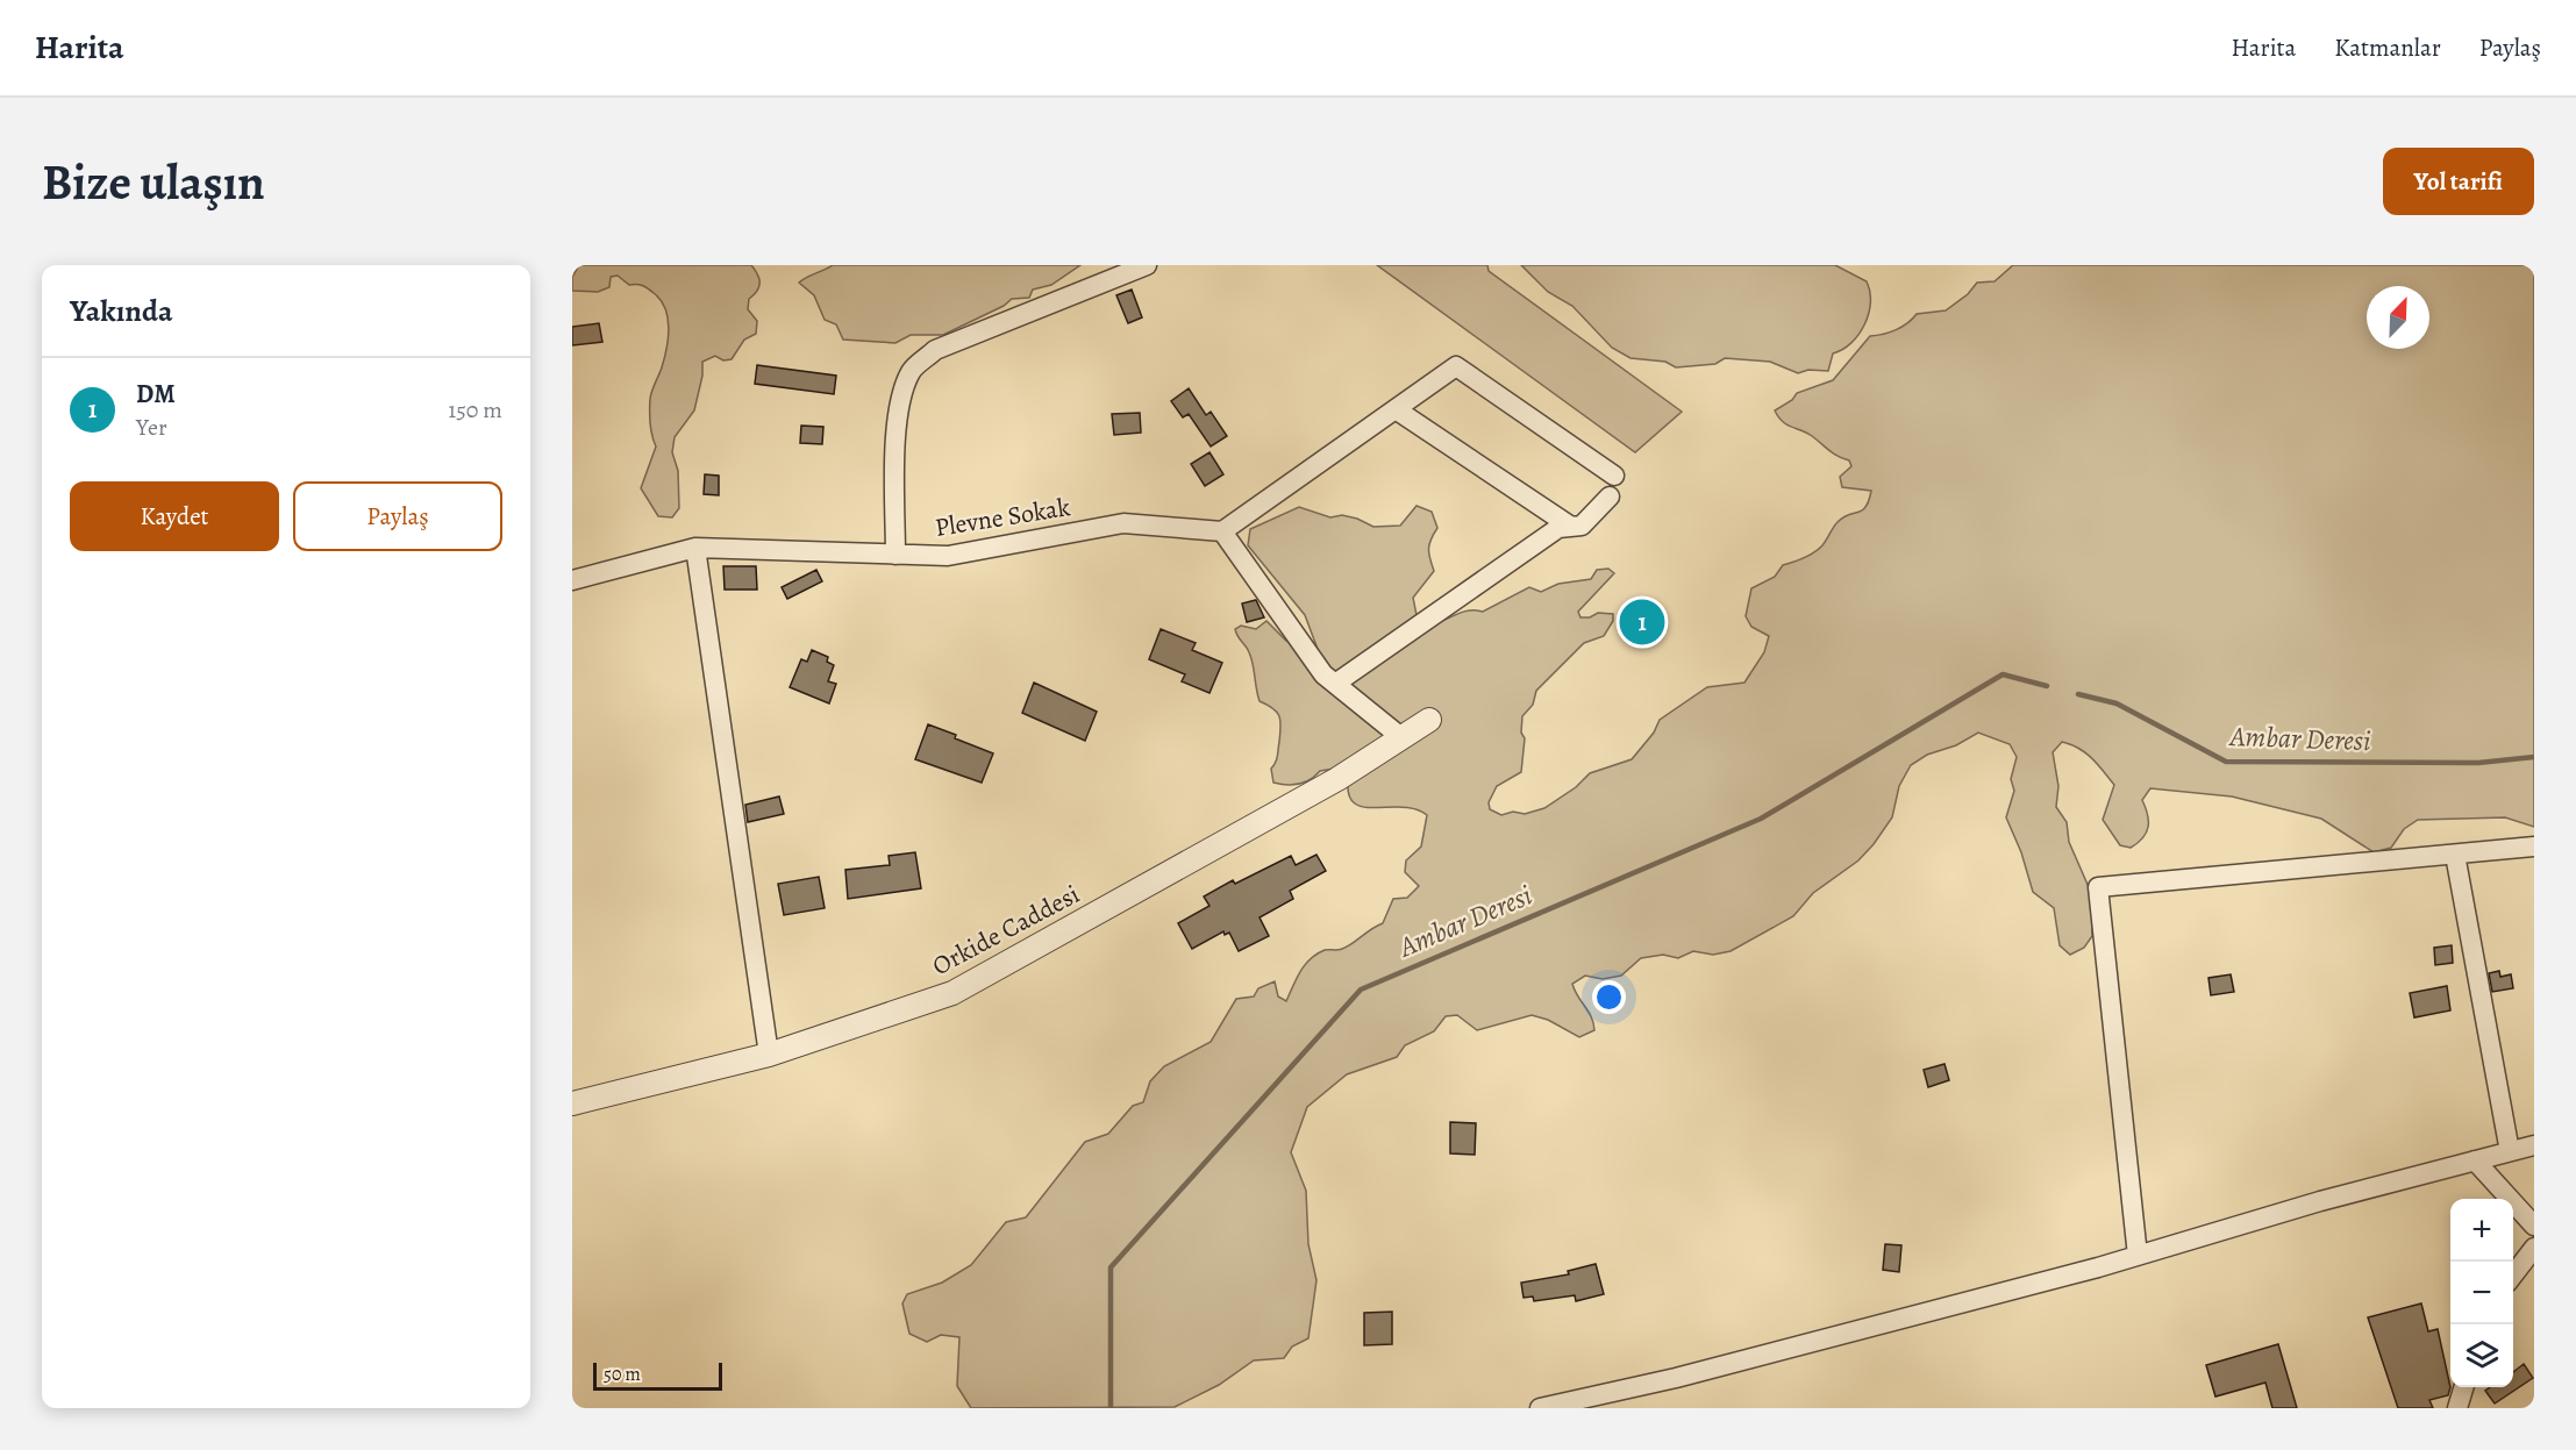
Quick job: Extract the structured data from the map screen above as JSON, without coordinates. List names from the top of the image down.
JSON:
{
  "streets": {
    "street": ["Plevne Sokak", "Orkide Caddesi"]
  },
  "water": ["Ambar Deresi"],
  "scale_bar": "50 m",
  "north": "top right",
  "page": {
    "header": "Harita",
    "nav": ["Harita", "Katmanlar", "Paylaş"],
    "buttons": [
      "Yol tarifi",
      ["Kaydet", "Paylaş"]
    ],
    "title": "Bize ulaşın",
    "heading": "Yakında",
    "list": [
      {
        "mark": "1",
        "name": "DM",
        "note": "Yer",
        "value": "150 m"
      }
    ],
    "pins": "1",
    "map_buttons": ["+", "−"],
    "scale": "50 m"
  }
}
